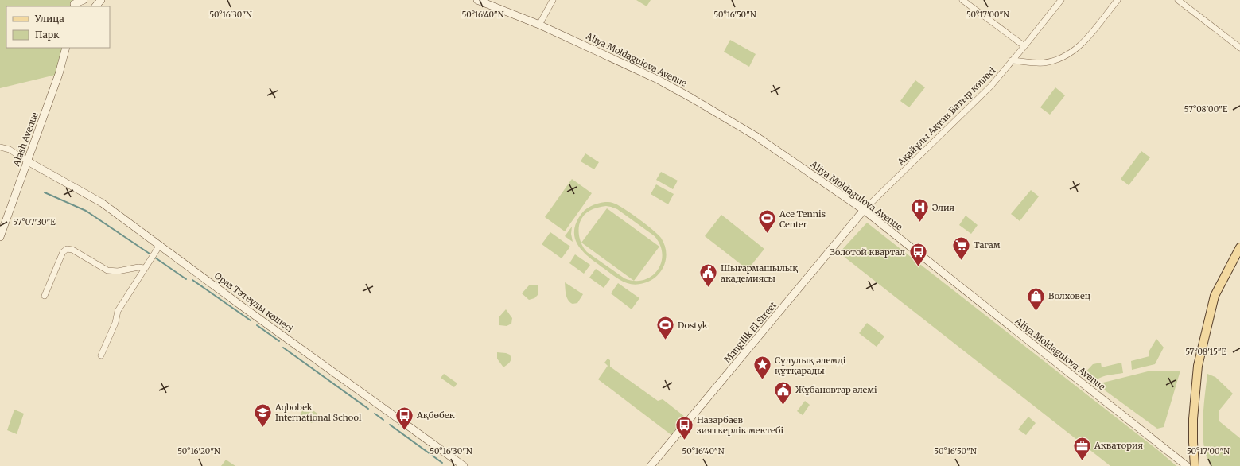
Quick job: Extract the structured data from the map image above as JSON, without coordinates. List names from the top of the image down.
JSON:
{
  "streets": {
    "main road": [
      "Aliya Moldagulova Avenue",
      "Alash Avenue",
      "Ораз Тәтеұлы көшесі",
      "Mangilik El Street"
    ],
    "street": ["Ақайұлы Ақтан Батыр көшесі"]
  },
  "crossings": [
    ["Aliya Moldagulova Avenue", "Ақайұлы Ақтан Батыр көшесі"],
    ["Aliya Moldagulova Avenue", "Mangilik El Street"],
    ["Ақайұлы Ақтан Батыр көшесі", "Mangilik El Street"],
    ["Alash Avenue", "Ораз Тәтеұлы көшесі"]
  ],
  "places": {
    "hospital": ["Әлия"],
    "sports": ["Ace Tennis Center", "Dostyk"],
    "supermarket": ["Тагам"],
    "bus stop": ["Золотой квартал", "Ақбөбек", "Назарбаев зияткерлік мектебі"],
    "public building": ["Шығармашылық академиясы", "Жұбановтар әлемі"],
    "shop": ["Волховец"],
    "place": ["Сұлулық әлемді құтқарады"],
    "school or university": ["Aqbobek International School"],
    "office": ["Акватория"]
  },
  "legend": ["Улица", "Парк"],
  "coordinates": [
    "50°16'30\"N",
    "50°16'40\"N",
    "50°16'50\"N",
    "50°17'00\"N",
    "57°08'00\"E",
    "57°07'30\"E",
    "57°08'15\"E",
    "50°16'20\"N"
  ]
}
